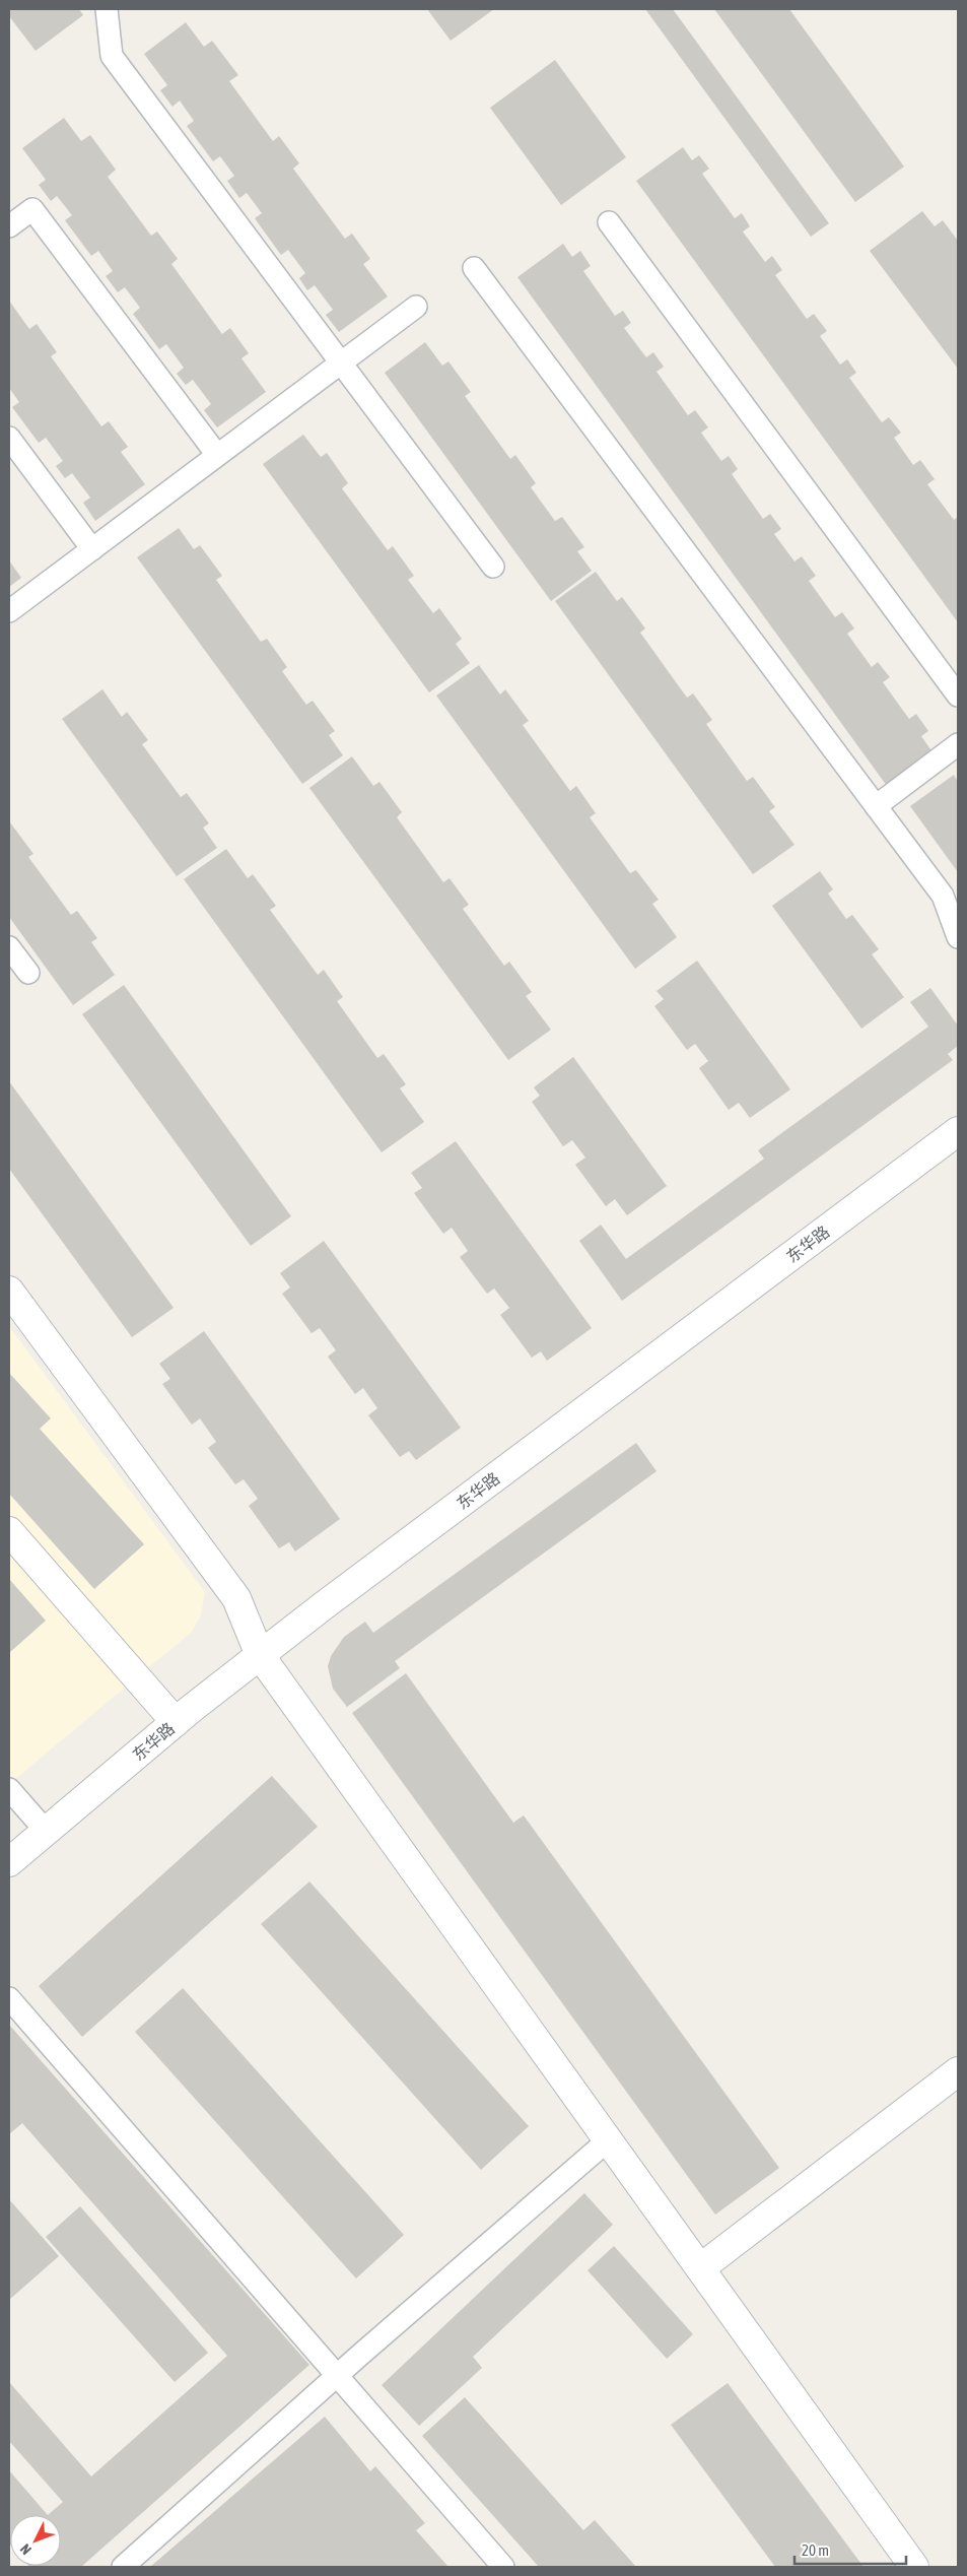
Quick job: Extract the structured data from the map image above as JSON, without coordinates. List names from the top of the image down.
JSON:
{
  "streets": {
    "street": ["东华路"]
  },
  "scale_bar": "20 m",
  "north": "bottom left"
}
